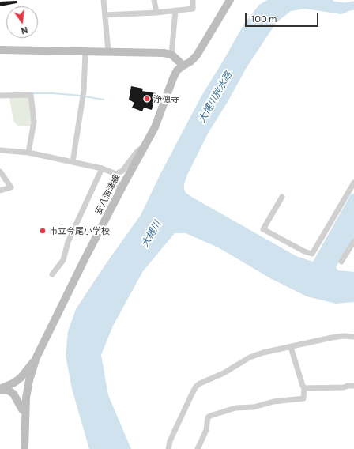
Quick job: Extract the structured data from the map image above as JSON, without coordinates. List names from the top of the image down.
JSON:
{
  "streets": {
    "main road": ["安八海津線"]
  },
  "water": ["大博川放水路", "大榑川"],
  "places": ["浄徳寺", "市立今尾小学校"],
  "scale_bar": "100 m",
  "north": "bottom"
}
